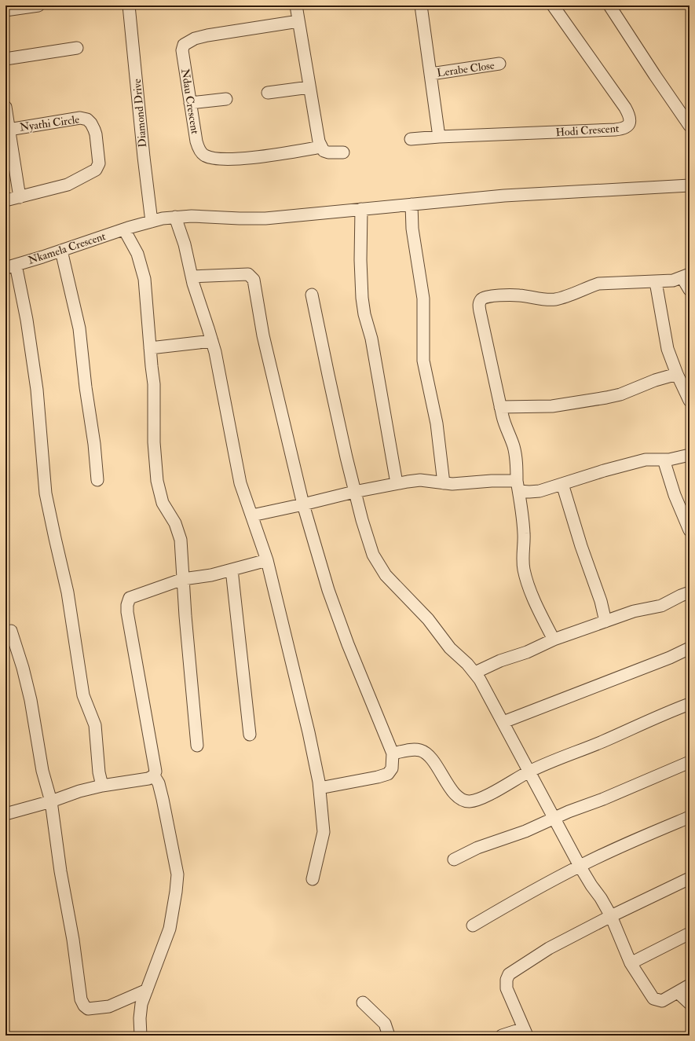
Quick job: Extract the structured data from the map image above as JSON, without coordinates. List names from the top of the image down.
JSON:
{
  "streets": {
    "street": [
      "Lerabe Close",
      "Ndau Crescent",
      "Diamond Drive",
      "Nyathi Circle",
      "Hodi Crescent",
      "Nkamela Crescent"
    ]
  },
  "crossings": [
    ["Diamond Drive", "Nkamela Crescent"]
  ]
}
